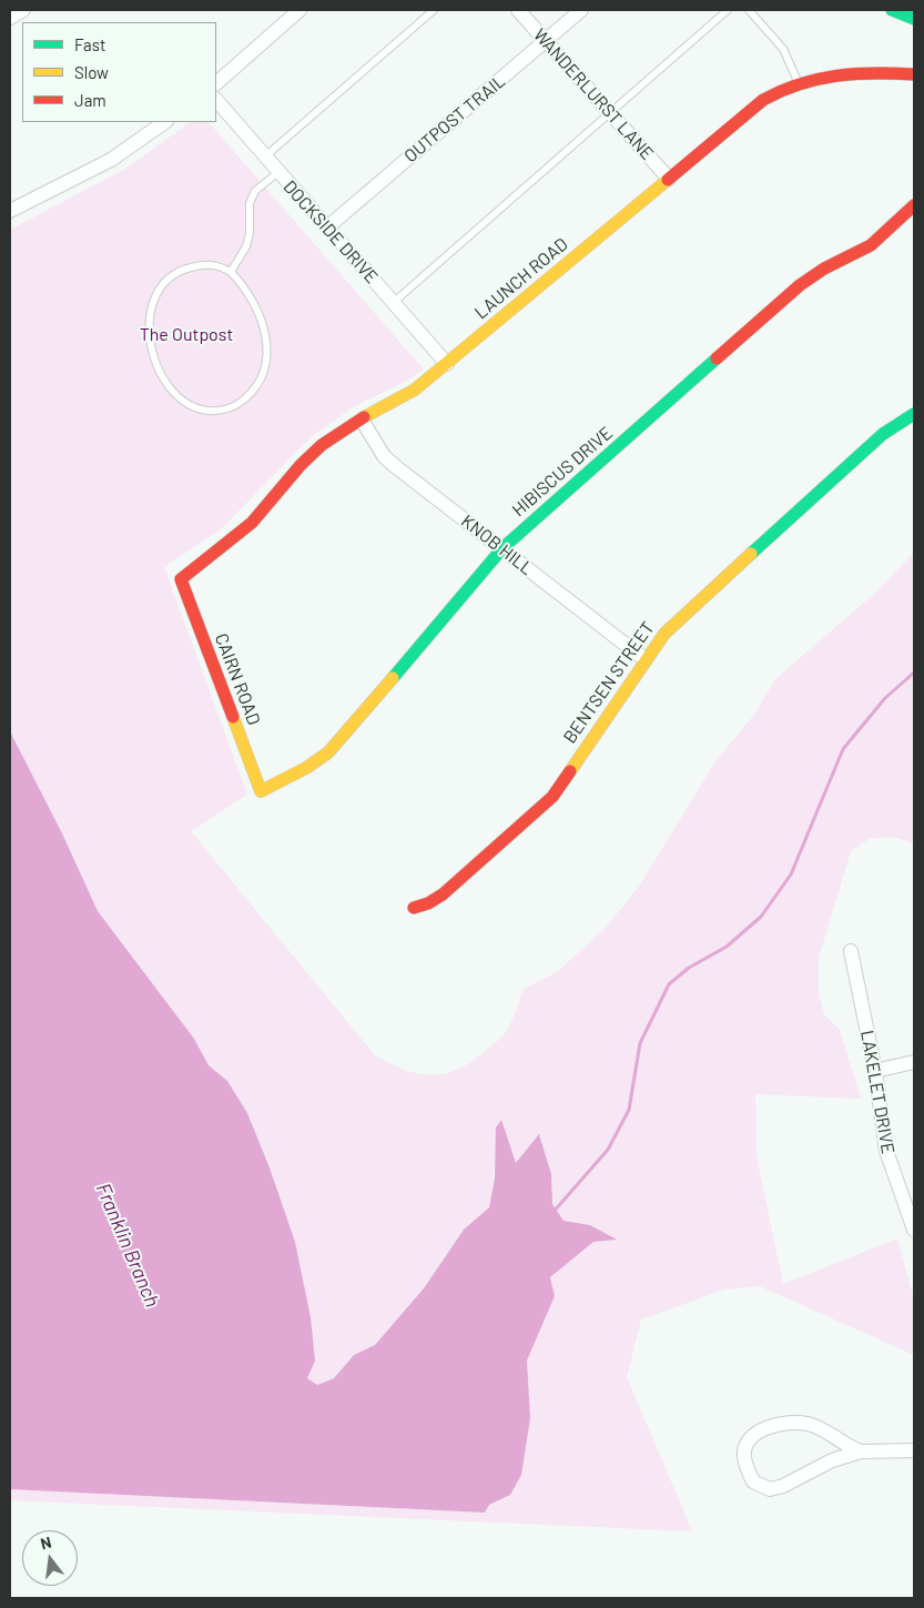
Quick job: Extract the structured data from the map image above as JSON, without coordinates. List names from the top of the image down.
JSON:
{
  "streets": {
    "street": [
      "WANDERLURST LANE",
      "OUTPOST TRAIL",
      "DOCKSIDE DRIVE",
      "LAUNCH ROAD",
      "HIBISCUS DRIVE",
      "KNOB HILL",
      "CAIRN ROAD",
      "BENTSEN STREET",
      "LAKELET DRIVE"
    ]
  },
  "crossings": [
    ["WANDERLURST LANE", "OUTPOST TRAIL"],
    ["WANDERLURST LANE", "LAUNCH ROAD"],
    ["OUTPOST TRAIL", "DOCKSIDE DRIVE"],
    ["DOCKSIDE DRIVE", "LAUNCH ROAD"],
    ["LAUNCH ROAD", "KNOB HILL"],
    ["LAUNCH ROAD", "CAIRN ROAD"],
    ["HIBISCUS DRIVE", "KNOB HILL"],
    ["HIBISCUS DRIVE", "CAIRN ROAD"],
    ["KNOB HILL", "BENTSEN STREET"]
  ],
  "water": ["Franklin Branch"],
  "parks": ["The Outpost"],
  "legend": ["Fast", "Slow", "Jam"],
  "north": "top"
}
